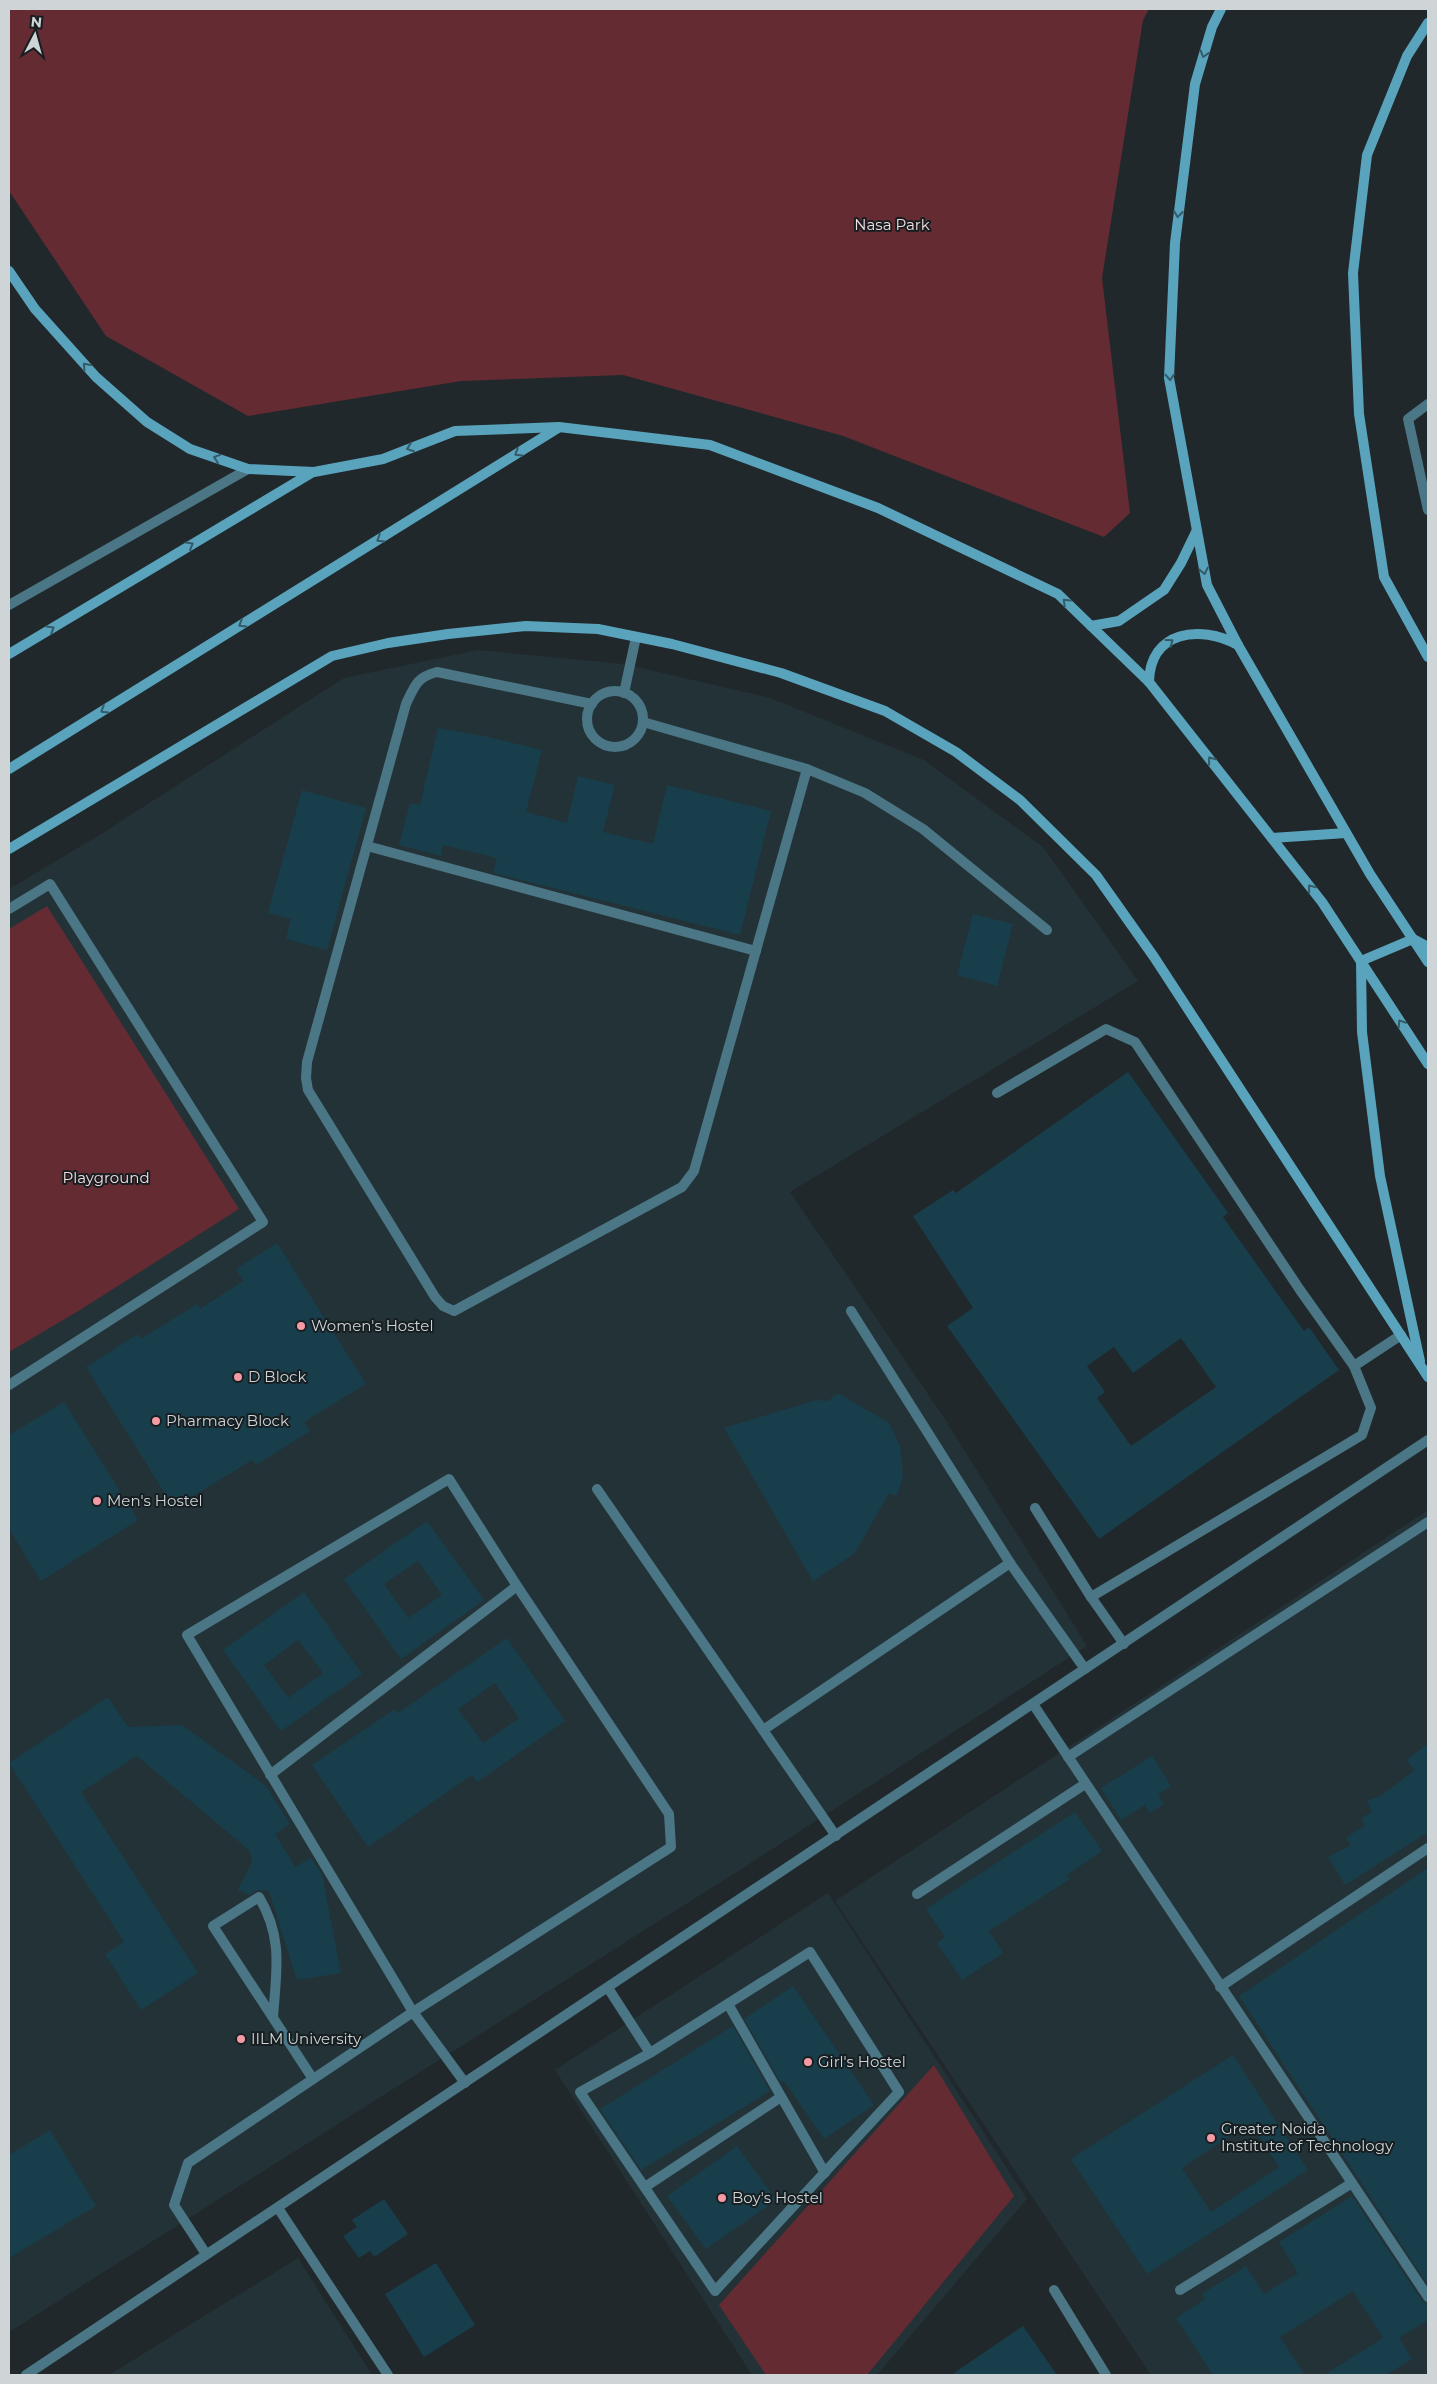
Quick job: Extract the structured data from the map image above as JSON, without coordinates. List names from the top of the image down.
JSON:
{
  "parks": ["Nasa Park", "Playground"],
  "places": [
    "Women's Hostel",
    "D Block",
    "Pharmacy Block",
    "Men's Hostel",
    "IILM University",
    "Girl's Hostel",
    "Greater Noida Institute of Technology",
    "Boy's Hostel"
  ],
  "north": "top"
}
